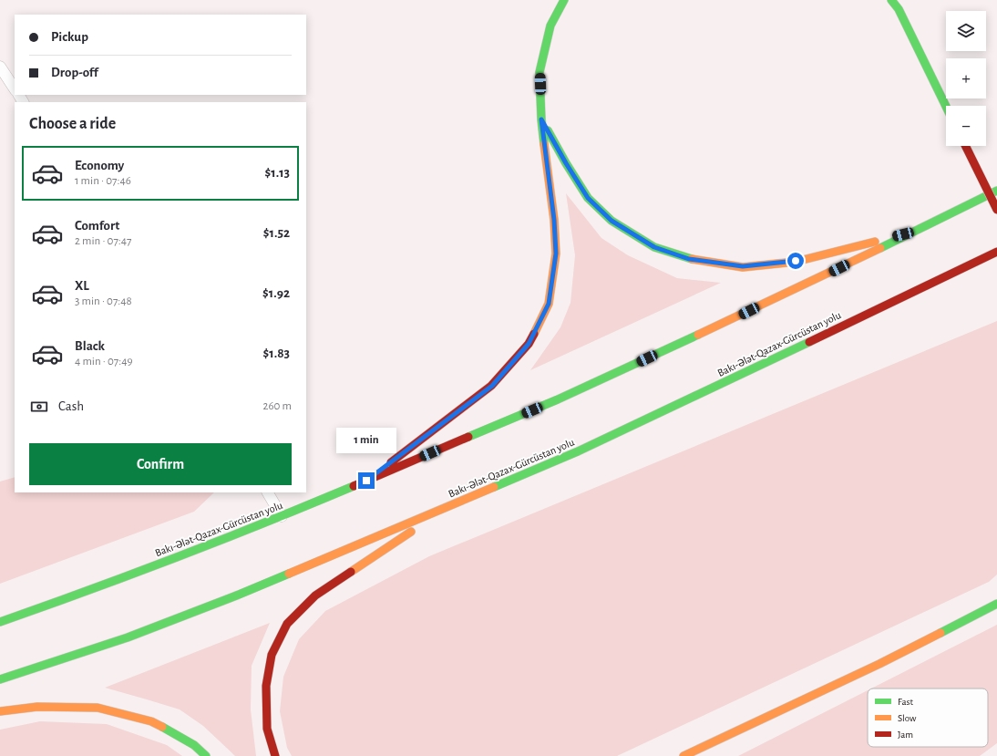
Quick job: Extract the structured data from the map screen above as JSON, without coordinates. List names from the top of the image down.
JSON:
{
  "streets": {
    "highway": ["Bakı-Ələt-Qazax-Gürcüstan yolu"]
  },
  "legend": ["Fast", "Slow", "Jam"],
  "page": {
    "map_buttons": ["+", "−"],
    "banner": ["Pickup", "Drop-off"],
    "heading": "Choose a ride",
    "list": [
      {
        "name": "Economy",
        "note": "1 min · 07:46",
        "value": "$1.13"
      },
      {
        "name": "Comfort",
        "note": "2 min · 07:47",
        "value": "$1.52"
      },
      {
        "name": "XL",
        "note": "3 min · 07:48",
        "value": "$1.92"
      },
      {
        "name": "Black",
        "note": "4 min · 07:49",
        "value": "$1.83"
      }
    ],
    "pay": ["Cash", "260 m"],
    "bubble": "1 min",
    "buttons": "Confirm"
  }
}
